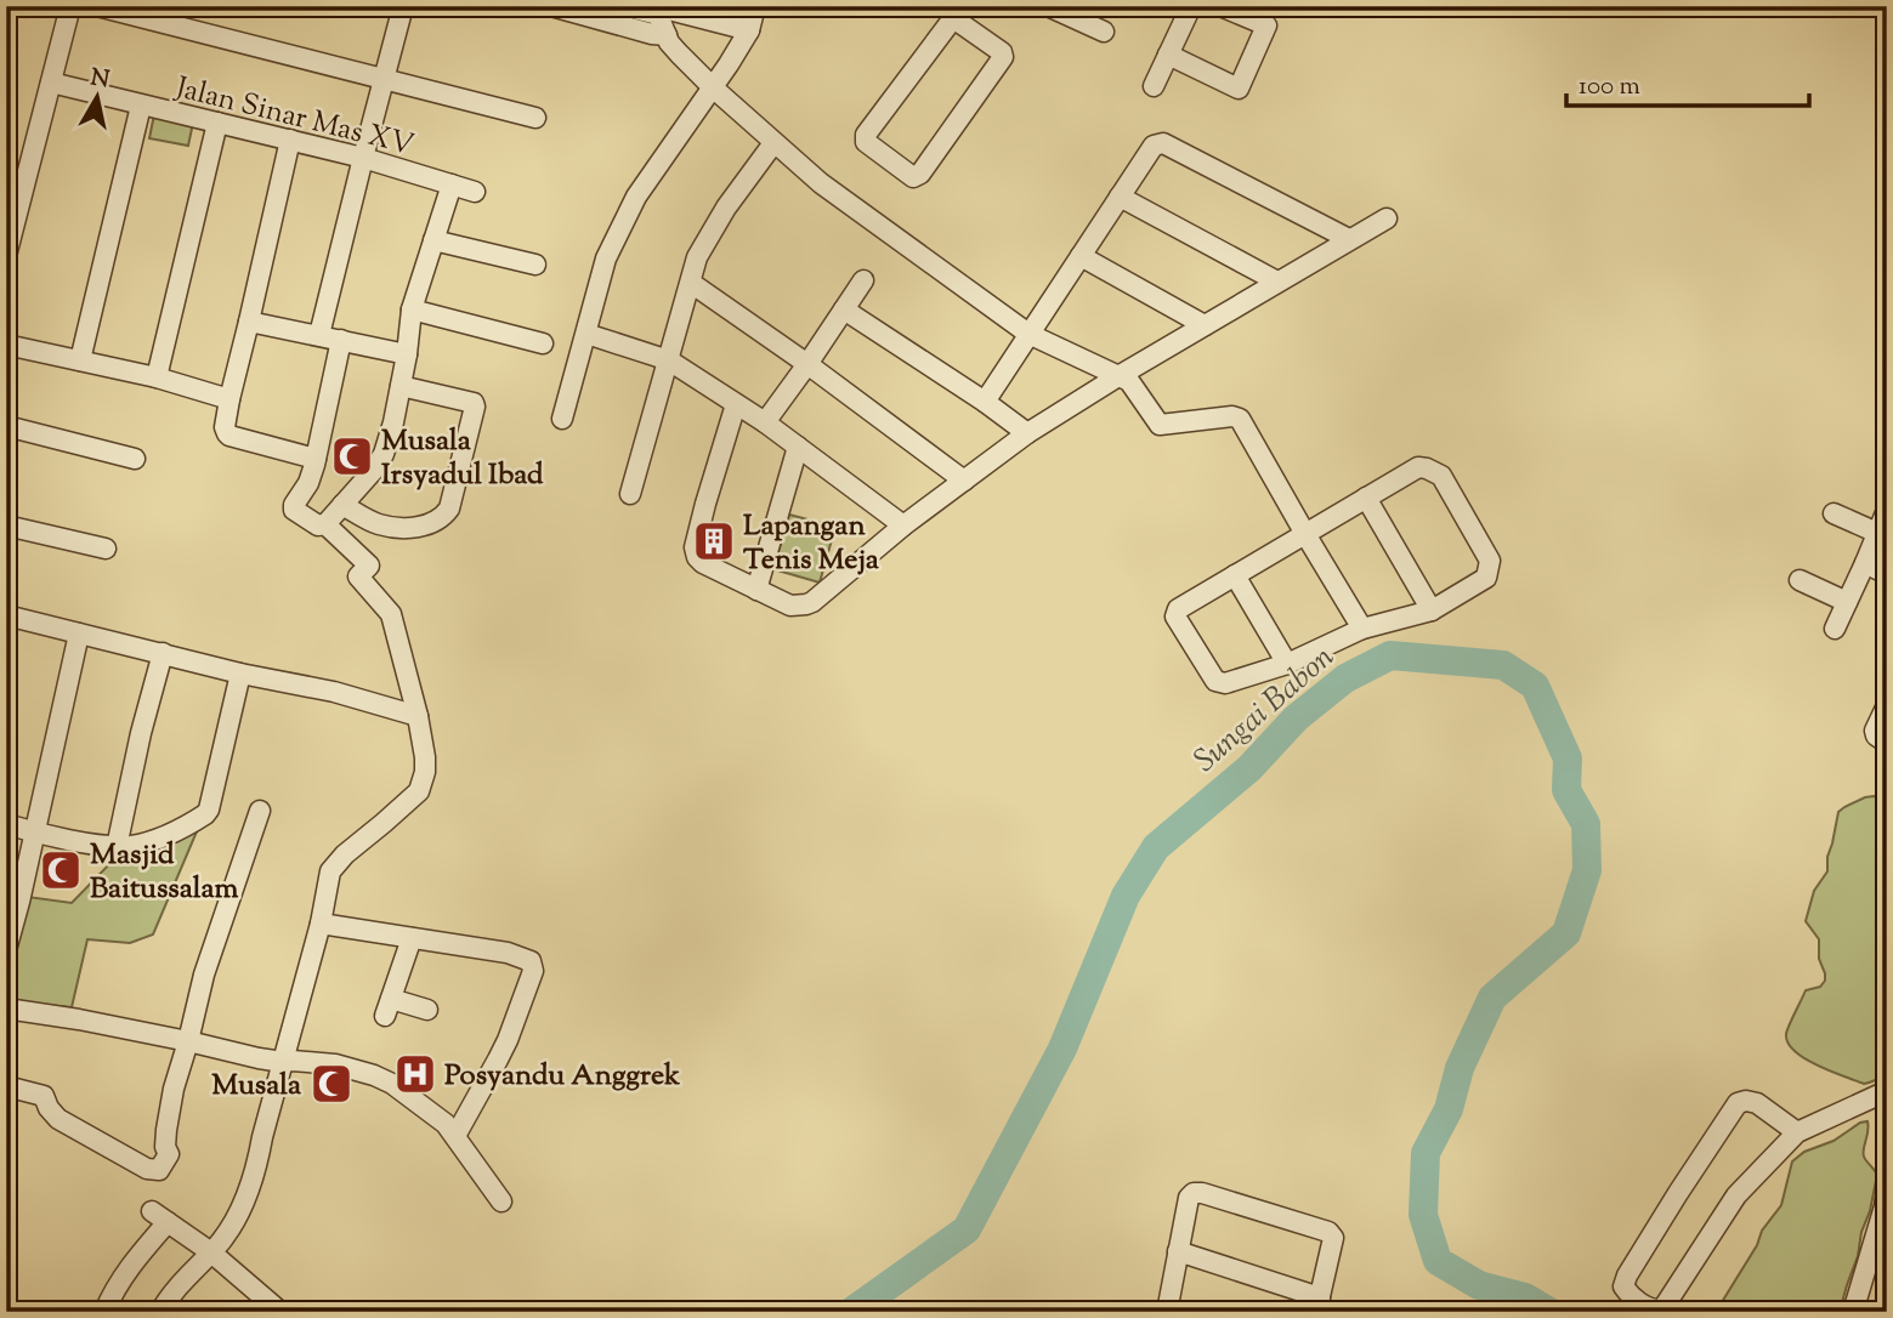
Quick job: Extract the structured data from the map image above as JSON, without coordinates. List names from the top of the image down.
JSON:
{
  "streets": {
    "street": ["Jalan Sinar Mas XV"]
  },
  "water": ["Sungai Babon"],
  "places": {
    "mosque": ["Musala Irsyadul Ibad", "Masjid Baitussalam", "Musala"],
    "building": ["Lapangan Tenis Meja"],
    "hospital": ["Posyandu Anggrek"]
  },
  "scale_bar": "100 m",
  "north": "top"
}
